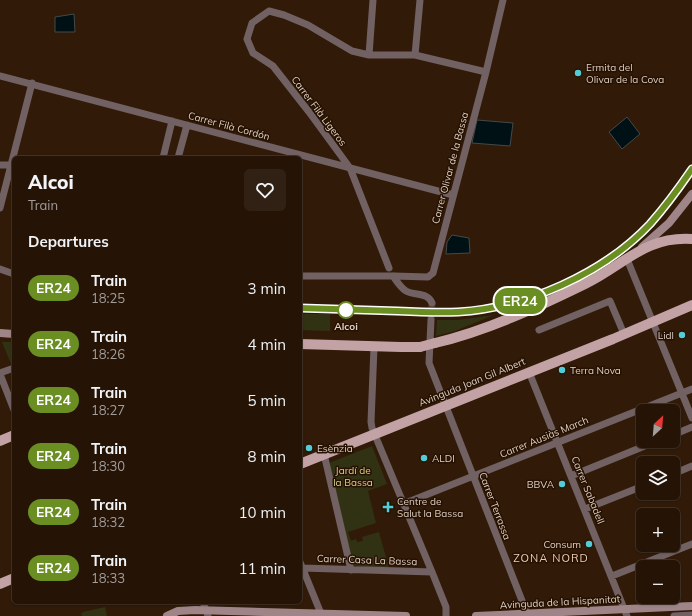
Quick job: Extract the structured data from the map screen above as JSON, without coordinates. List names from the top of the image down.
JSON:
{
  "streets": {
    "main road": ["Avinguda Joan Gil Albert"],
    "street": [
      "Carrer Filà Ligeros",
      "Carrer Filà Cordón",
      "Carrer Olivar de la Bassa",
      "Carrer Ausiàs March",
      "Carrer Sabadell",
      "Carrer Terrassa",
      "Carrer Casa La Bassa",
      "Avinguda de la Hispanitat"
    ]
  },
  "crossings": [
    ["Carrer Filà Ligeros", "Carrer Filà Cordón"],
    ["Carrer Filà Ligeros", "Carrer Olivar de la Bassa"],
    ["Carrer Filà Cordón", "Carrer Olivar de la Bassa"],
    ["Avinguda Joan Gil Albert", "Carrer Sabadell"],
    ["Avinguda Joan Gil Albert", "Carrer Terrassa"],
    ["Carrer Ausiàs March", "Carrer Sabadell"],
    ["Carrer Ausiàs March", "Carrer Terrassa"],
    ["Carrer Sabadell", "Avinguda de la Hispanitat"],
    ["Carrer Terrassa", "Avinguda de la Hispanitat"]
  ],
  "districts": ["ZONA NORD"],
  "parks": ["Jardí de la Bassa"],
  "places": {
    "other": [
      "Ermita del Olivar de la Cova",
      "Alcoi",
      "Lidl",
      "Terra Nova",
      "Esènzia",
      "ALDI",
      "BBVA",
      "Consum"
    ],
    "health": ["Centre de Salut la Bassa"]
  },
  "north": "top right",
  "page": {
    "on_map": "ER24",
    "heading": [
      ["Alcoi", "Train"],
      "Departures"
    ],
    "list": [
      {
        "mark": "ER24",
        "name": "Train",
        "note": "18:25",
        "value": "3 min"
      },
      {
        "mark": "ER24",
        "name": "Train",
        "note": "18:26",
        "value": "4 min"
      },
      {
        "mark": "ER24",
        "name": "Train",
        "note": "18:27",
        "value": "5 min"
      },
      {
        "mark": "ER24",
        "name": "Train",
        "note": "18:30",
        "value": "8 min"
      },
      {
        "mark": "ER24",
        "name": "Train",
        "note": "18:32",
        "value": "10 min"
      },
      {
        "mark": "ER24",
        "name": "Train",
        "note": "18:33",
        "value": "11 min"
      }
    ],
    "map_buttons": ["+", "−"]
  }
}
